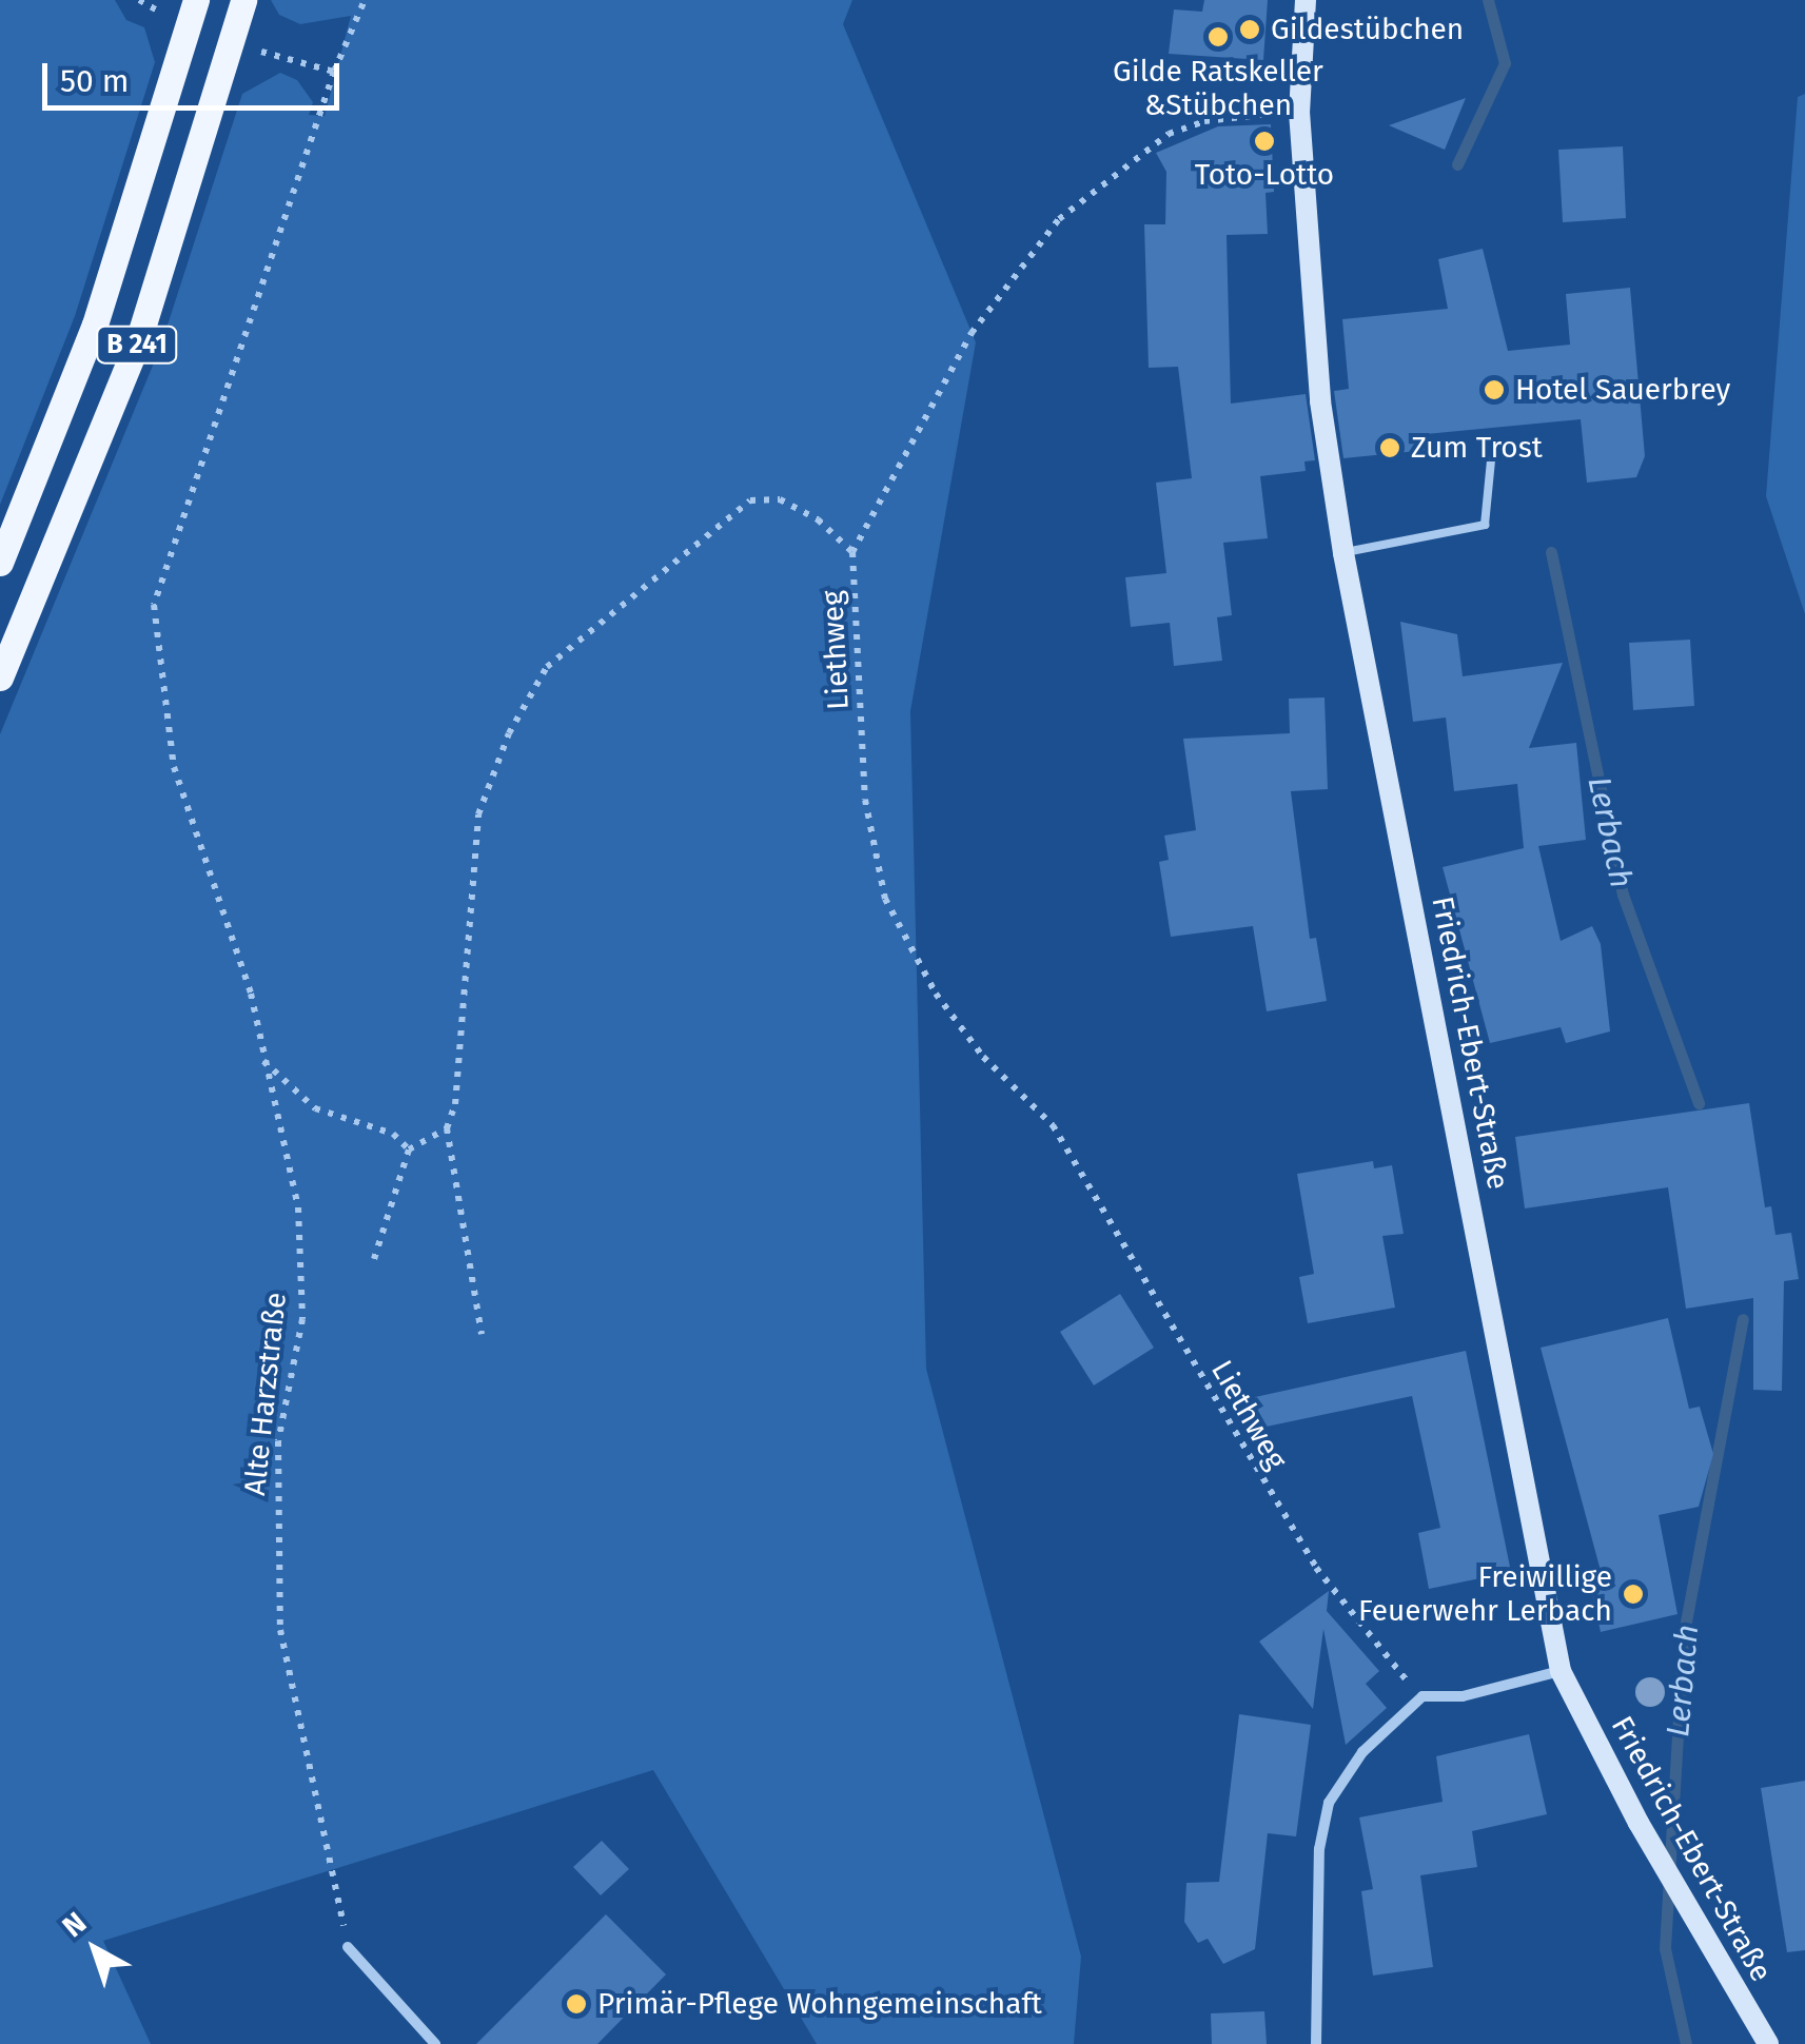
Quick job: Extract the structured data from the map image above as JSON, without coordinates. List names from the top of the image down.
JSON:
{
  "streets": {
    "main road": ["B 241"],
    "street": ["Friedrich-Ebert-Straße"],
    "path": ["Liethweg", "Alte Harzstraße"]
  },
  "water": ["Lerbach"],
  "places": [
    "Gildestübchen",
    "Gilde Ratskeller &Stübchen",
    "Toto-Lotto",
    "Hotel Sauerbrey",
    "Zum Trost",
    "Freiwillige Feuerwehr Lerbach",
    "Primär-Pflege Wohngemeinschaft"
  ],
  "scale_bar": "50 m",
  "north": "top left"
}
